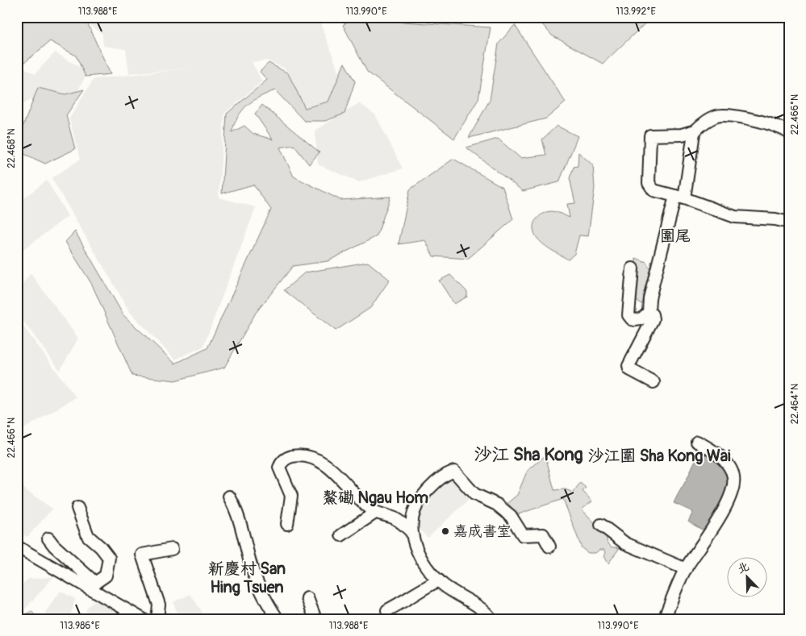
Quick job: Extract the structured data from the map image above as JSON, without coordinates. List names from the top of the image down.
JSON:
{
  "districts": [
    "圍尾",
    "沙江 Sha Kong",
    "沙江圍 Sha Kong Wai",
    "鰲磡 Ngau Hom",
    "新慶村 San Hing Tsuen"
  ],
  "places": ["嘉成書室"],
  "north": "top left",
  "coordinates": [
    "113.988°E",
    "113.990°E",
    "113.992°E",
    "22.466°N",
    "22.468°N",
    "22.464°N",
    "113.986°E"
  ]
}
